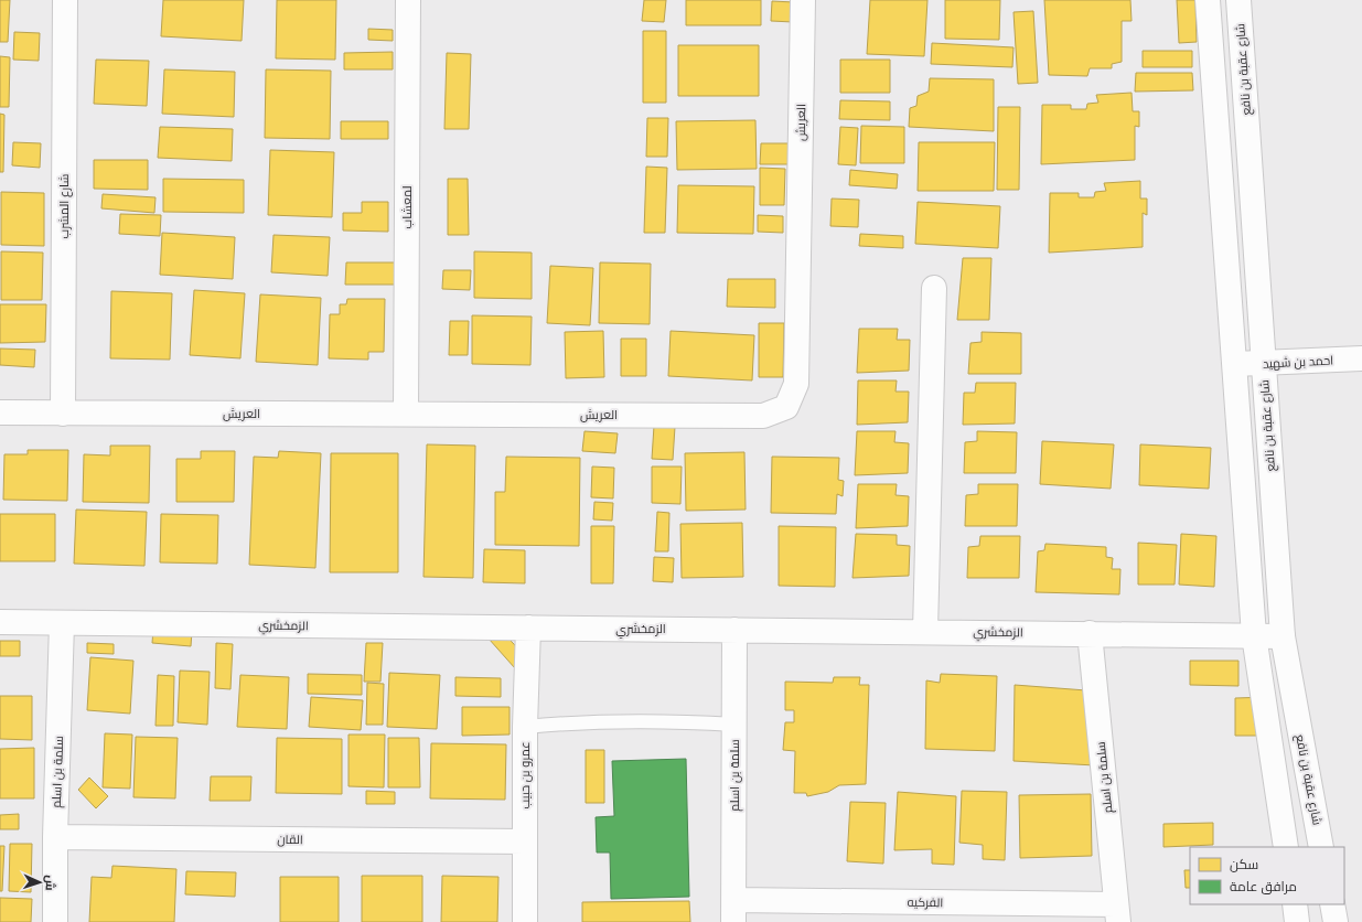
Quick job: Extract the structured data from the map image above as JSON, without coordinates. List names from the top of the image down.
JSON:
{
  "streets": {
    "street": [
      "شارع عقبة بن نافع",
      "العريش",
      "شارع المشرب",
      "لمعشاب",
      "احمد بن شهيد",
      "الزمخشري",
      "سلمة بن اسلم",
      "عمرو بن حبيب",
      "القان",
      "الفركيه"
    ]
  },
  "crossings": [
    ["شارع عقبة بن نافع", "احمد بن شهيد"],
    ["شارع عقبة بن نافع", "الزمخشري"],
    ["العريش", "شارع المشرب"],
    ["العريش", "لمعشاب"],
    ["الزمخشري", "سلمة بن اسلم"],
    ["الزمخشري", "عمرو بن حبيب"],
    ["سلمة بن اسلم", "القان"],
    ["سلمة بن اسلم", "الفركيه"],
    ["عمرو بن حبيب", "القان"]
  ],
  "legend": ["سكن", "مرافق عامة"],
  "north": "right"
}
